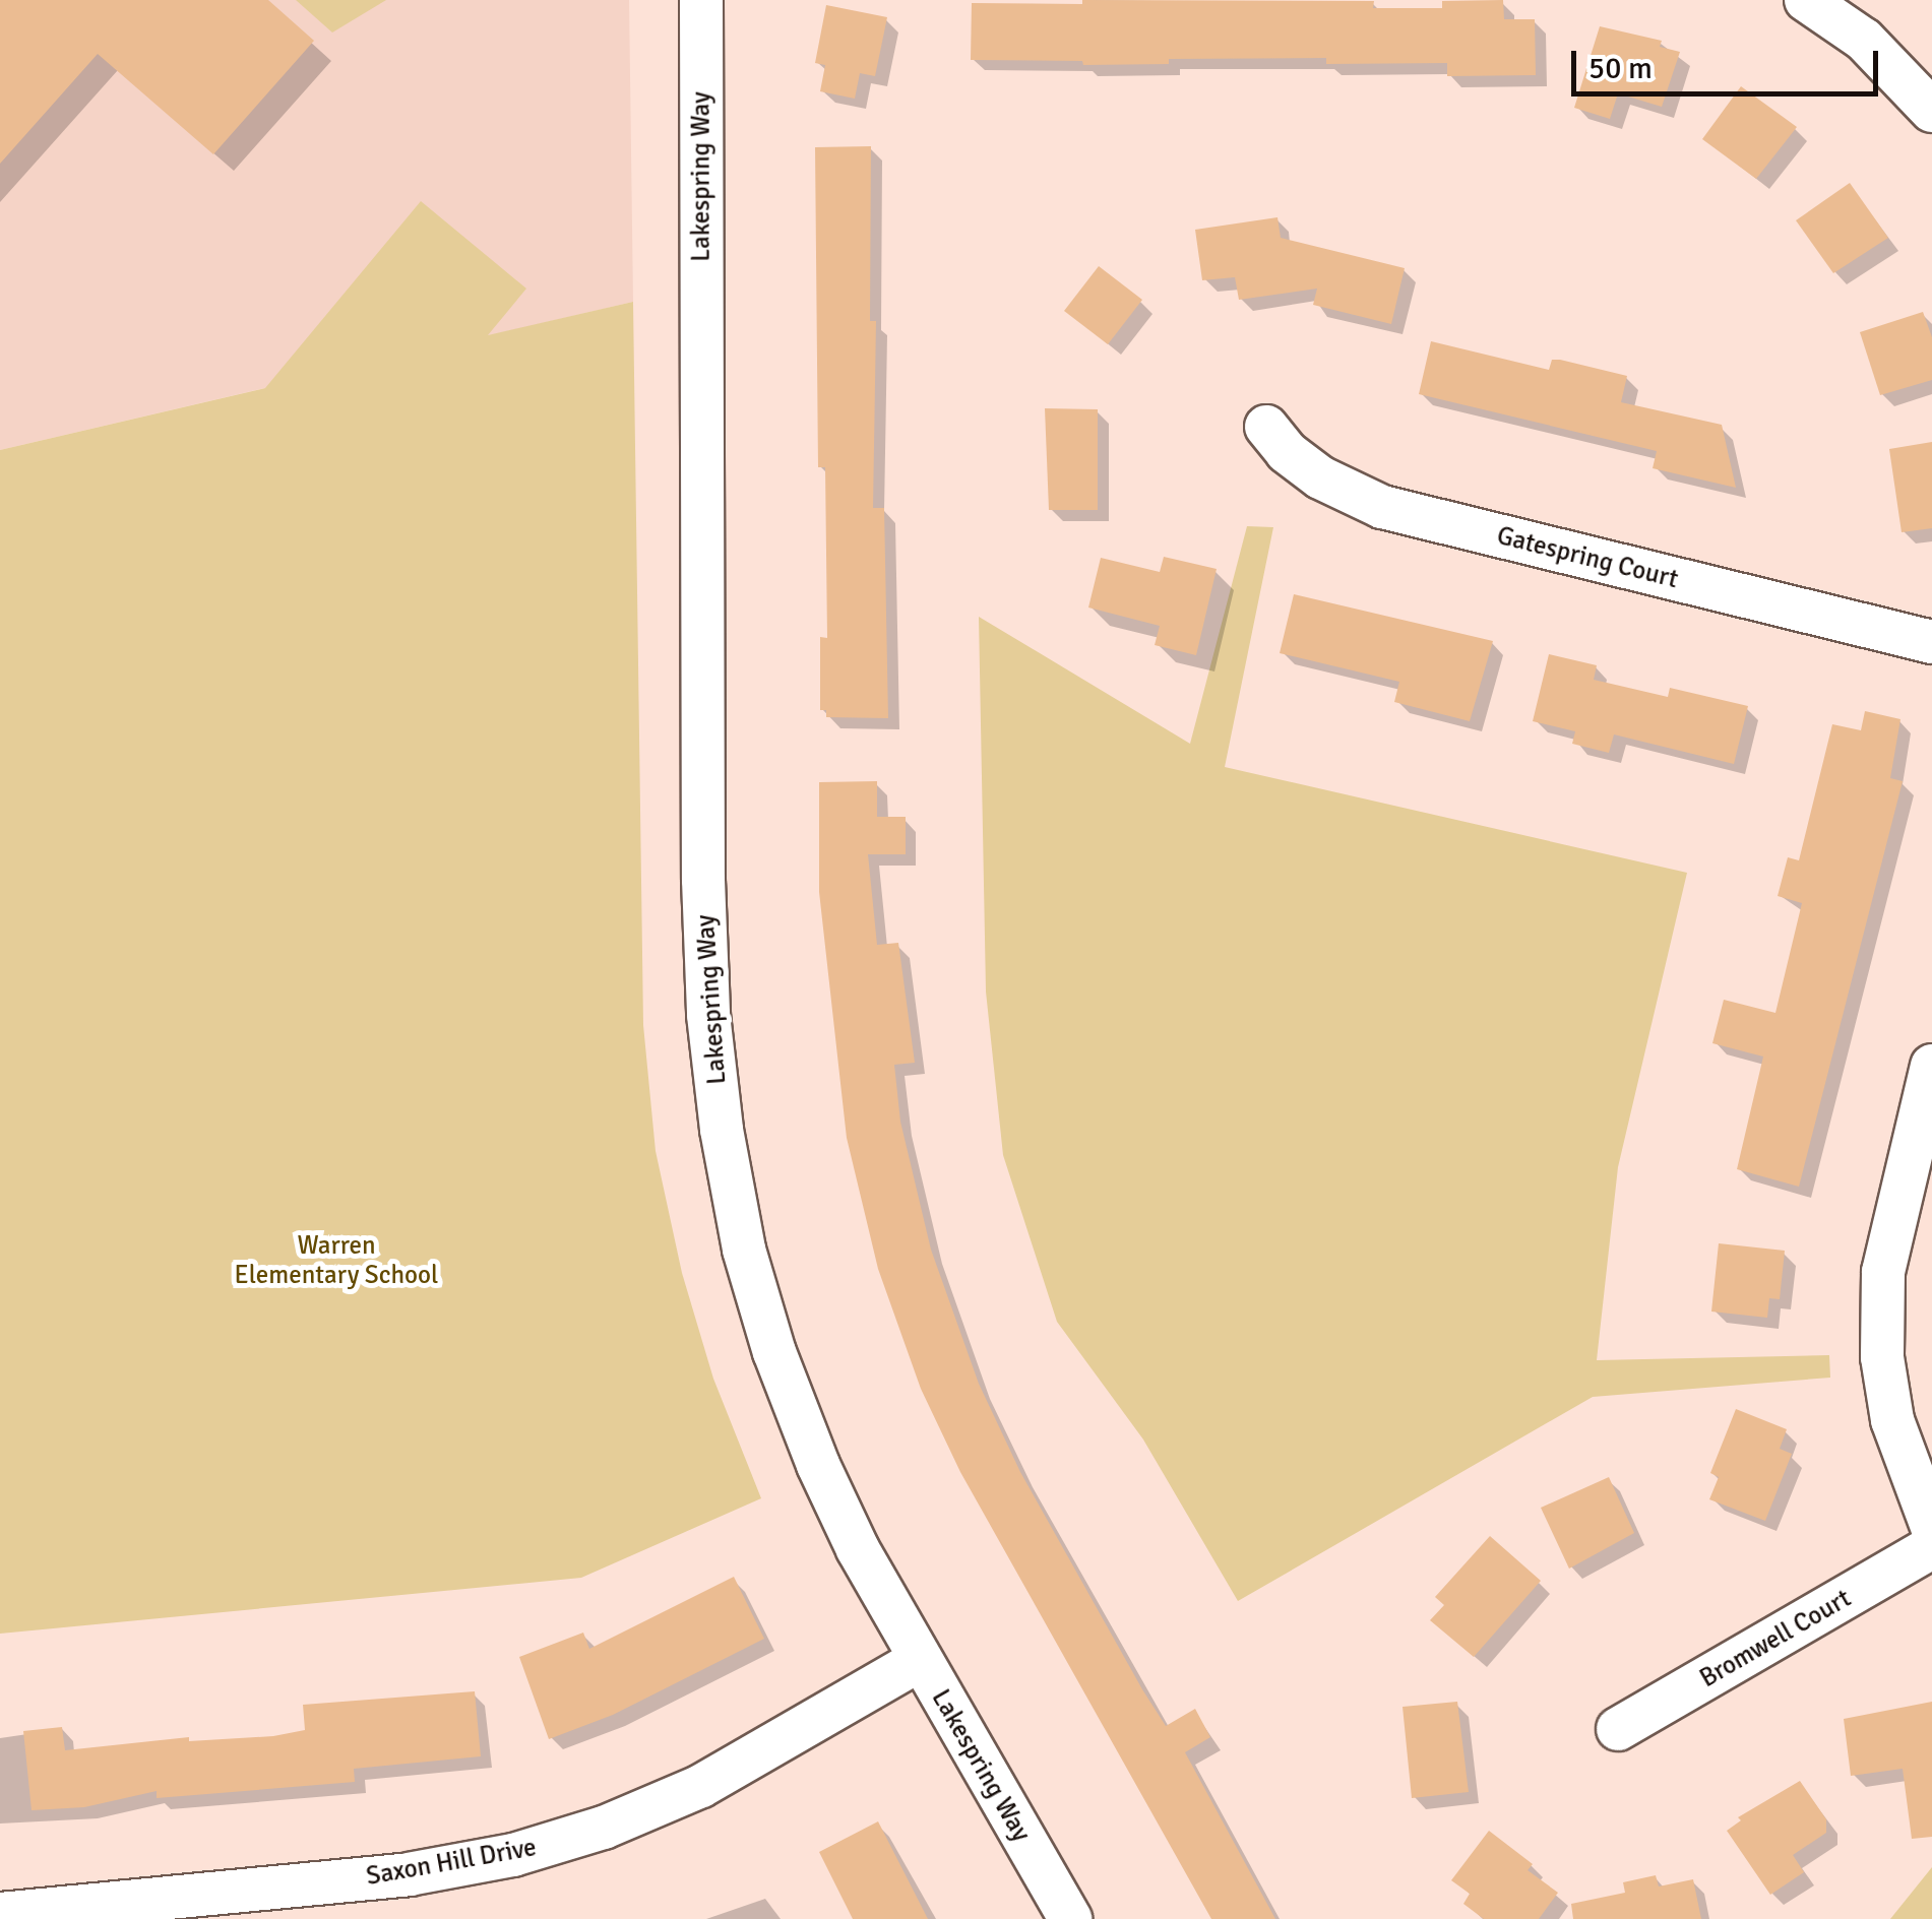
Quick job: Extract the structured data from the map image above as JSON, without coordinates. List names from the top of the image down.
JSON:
{
  "streets": {
    "street": [
      "Lakespring Way",
      "Gatespring Court",
      "Bromwell Court",
      "Saxon Hill Drive"
    ]
  },
  "crossings": [
    ["Lakespring Way", "Saxon Hill Drive"]
  ],
  "parks": ["Warren Elementary School"],
  "scale_bar": "50 m"
}
